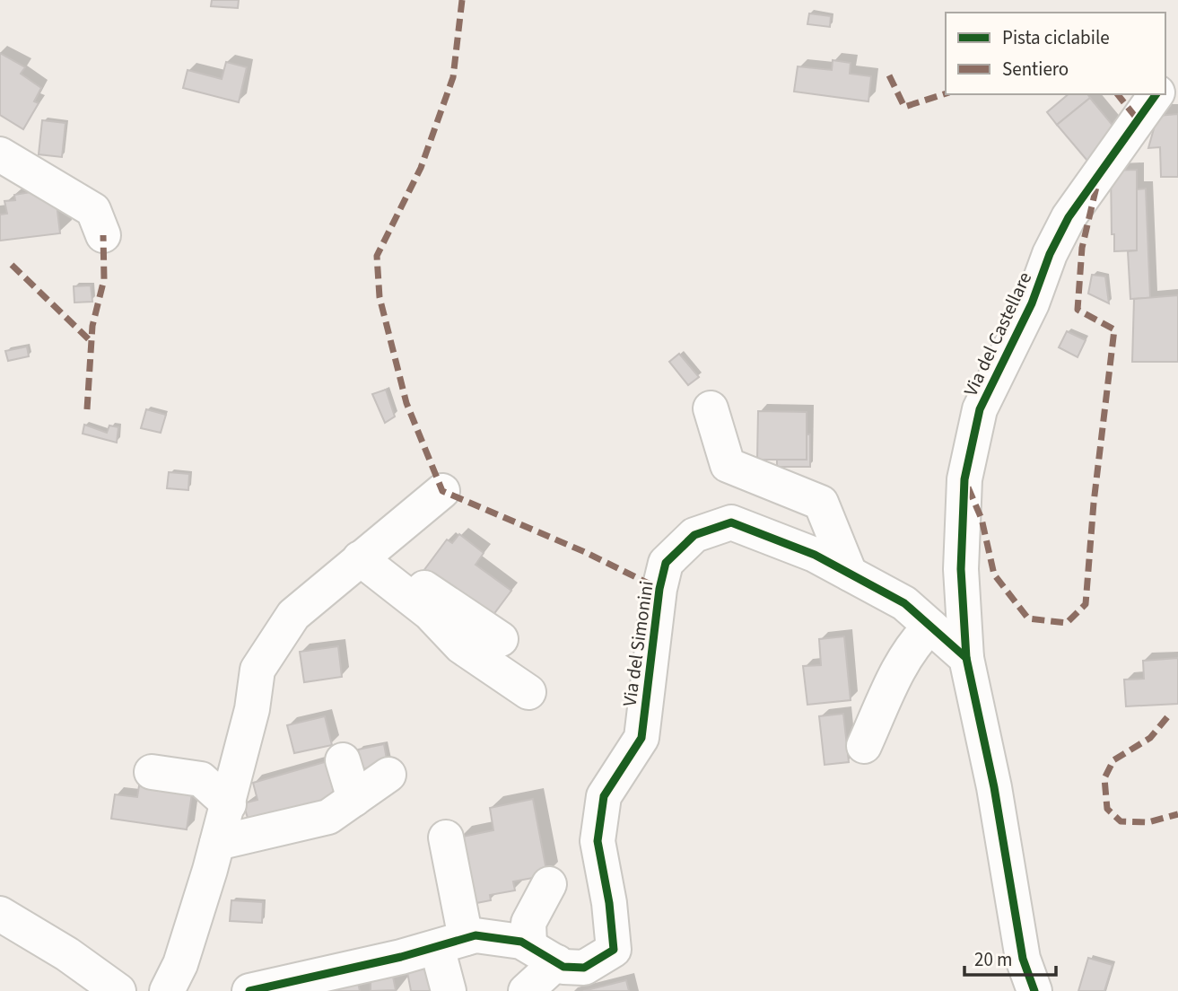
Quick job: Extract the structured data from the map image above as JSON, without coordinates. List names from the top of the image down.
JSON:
{
  "streets": {
    "street": ["Via del Castellare", "Via del Simonini"]
  },
  "crossings": [
    ["Via del Castellare", "Via del Simonini"]
  ],
  "legend": ["Pista ciclabile", "Sentiero"],
  "scale_bar": "20 m"
}
